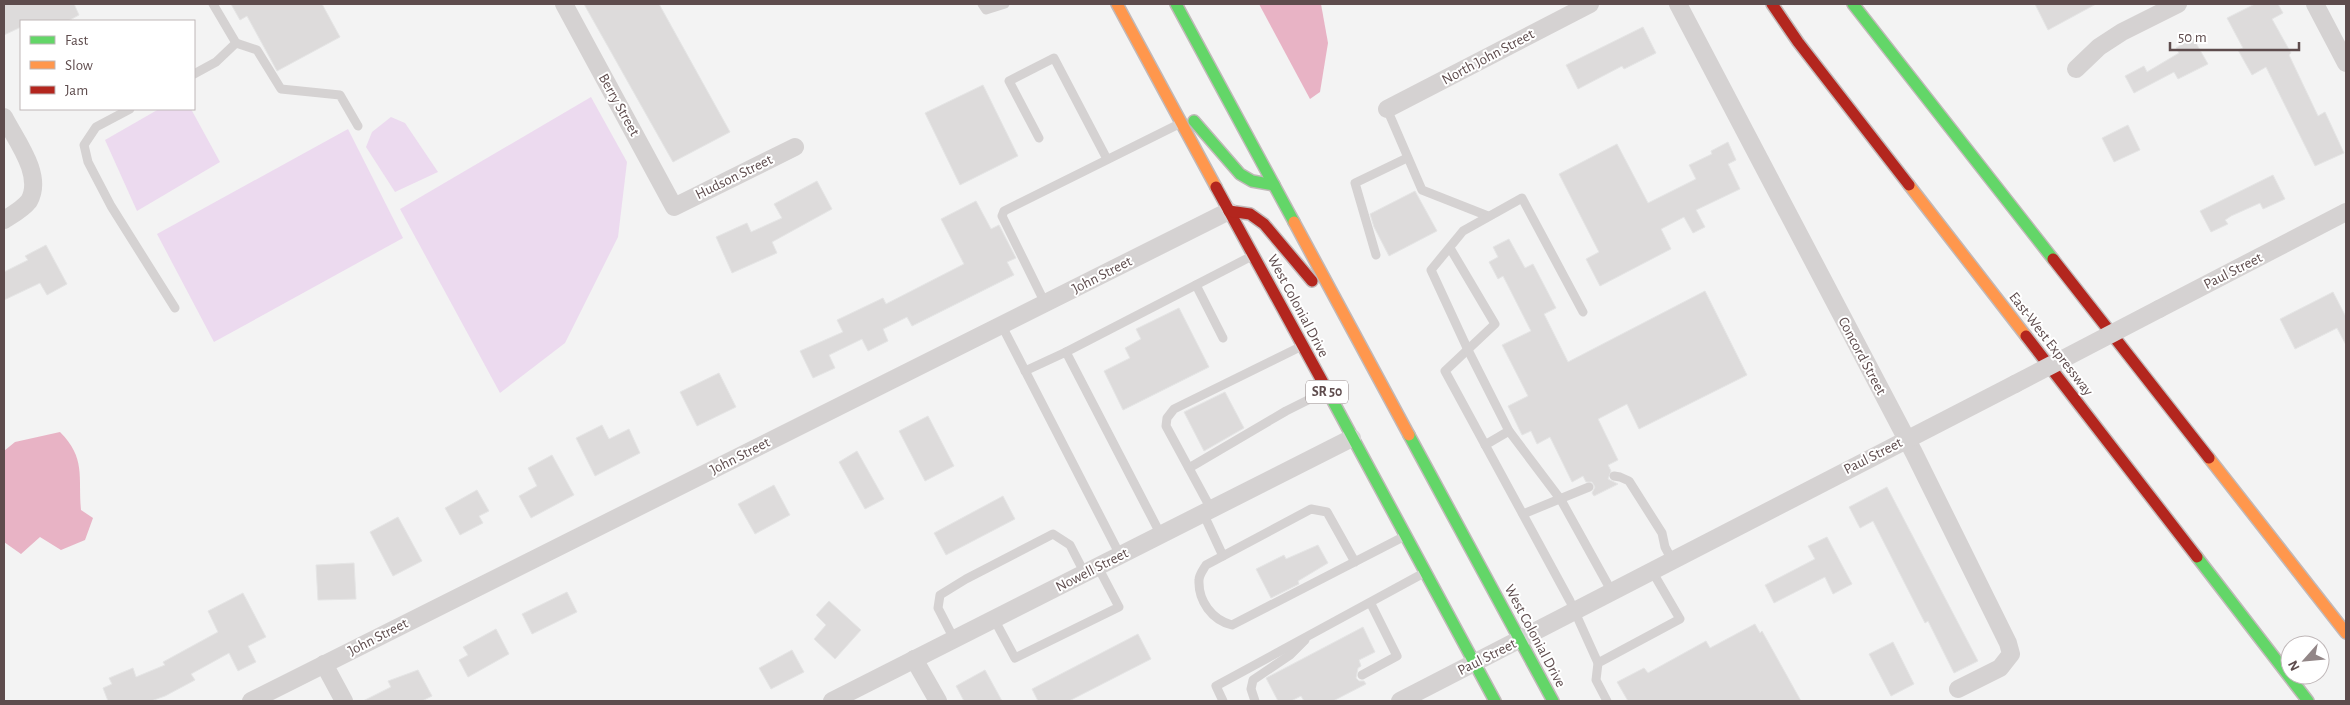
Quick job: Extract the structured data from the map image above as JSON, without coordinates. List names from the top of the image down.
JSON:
{
  "streets": {
    "highway": ["West Colonial Drive", "East-West Expressway", "SR 50"],
    "street": [
      "North John Street",
      "Berry Street",
      "Hudson Street",
      "Paul Street",
      "John Street",
      "Concord Street",
      "Nowell Street"
    ]
  },
  "crossings": [
    ["Berry Street", "Hudson Street"],
    ["Paul Street", "West Colonial Drive"],
    ["Paul Street", "Concord Street"],
    ["John Street", "West Colonial Drive"],
    ["West Colonial Drive", "Nowell Street"]
  ],
  "legend": ["Fast", "Slow", "Jam"],
  "scale_bar": "50 m",
  "north": "bottom left"
}
